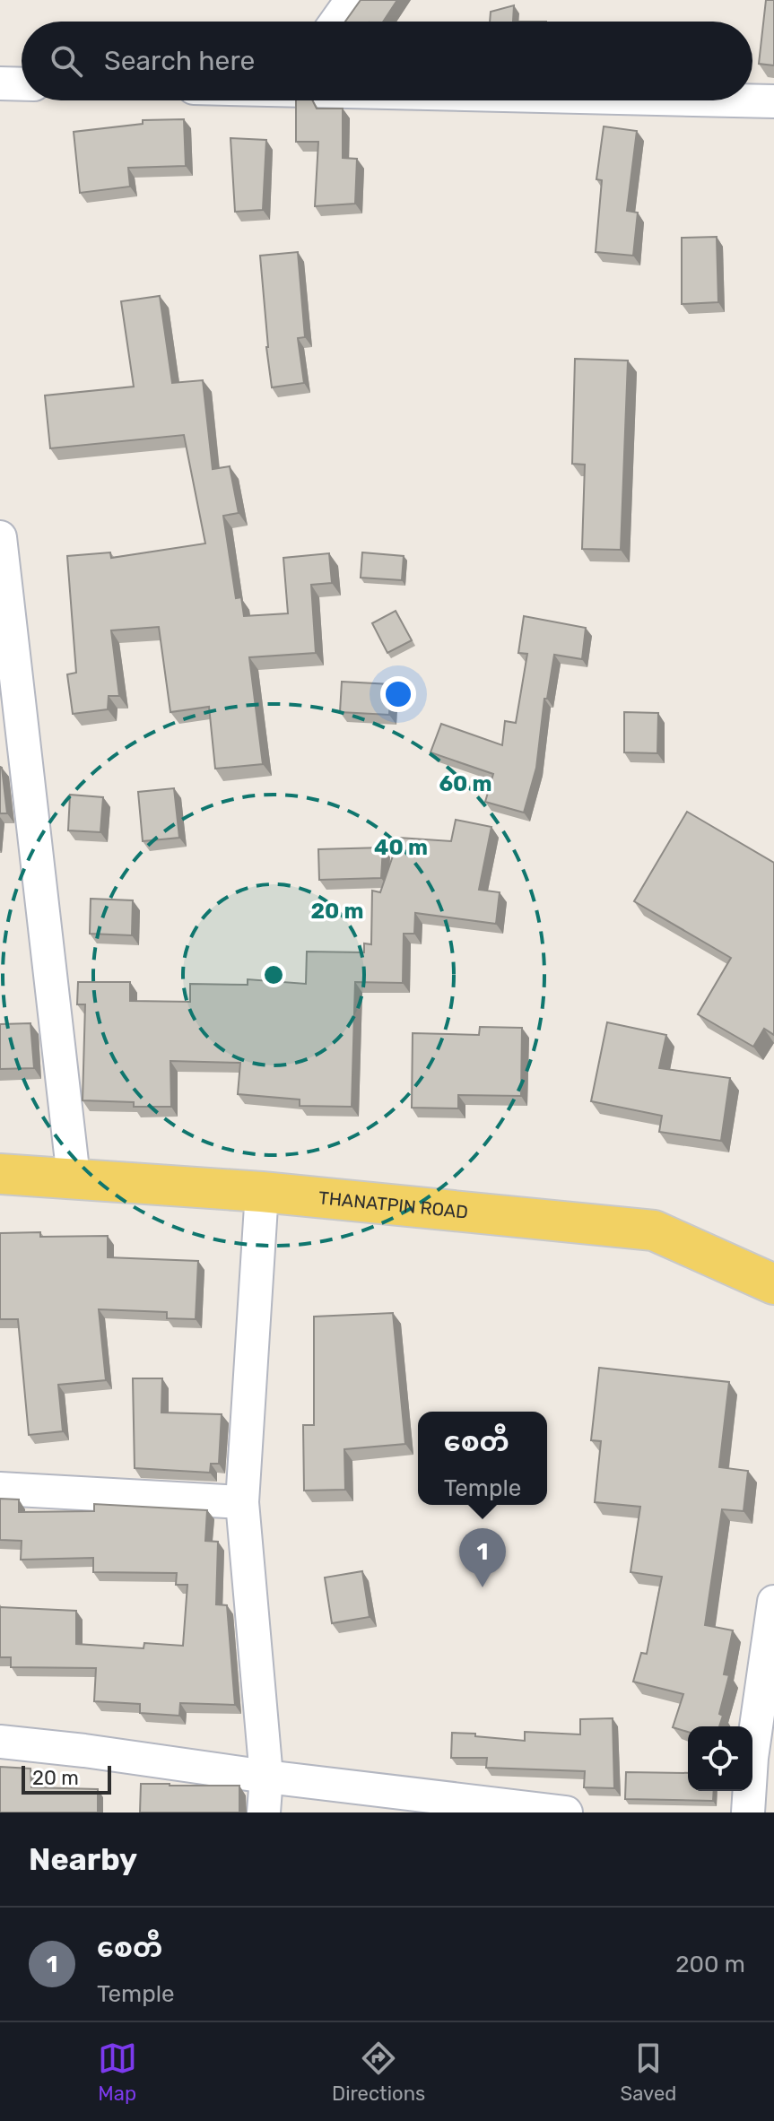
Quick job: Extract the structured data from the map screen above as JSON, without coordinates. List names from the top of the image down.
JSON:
{
  "streets": {
    "main road": ["THANATPIN ROAD"]
  },
  "scale_bar": "20 m",
  "page": {
    "search": "Search here",
    "popup": ["စေတီ", "Temple"],
    "pins": "1",
    "scale": "20 m",
    "heading": "Nearby",
    "list": [
      {
        "mark": "1",
        "name": "စေတီ",
        "note": "Temple",
        "value": "200 m"
      }
    ],
    "nav": ["Map", "Directions", "Saved"]
  },
  "rings": ["60 m", "40 m", "20 m"]
}
